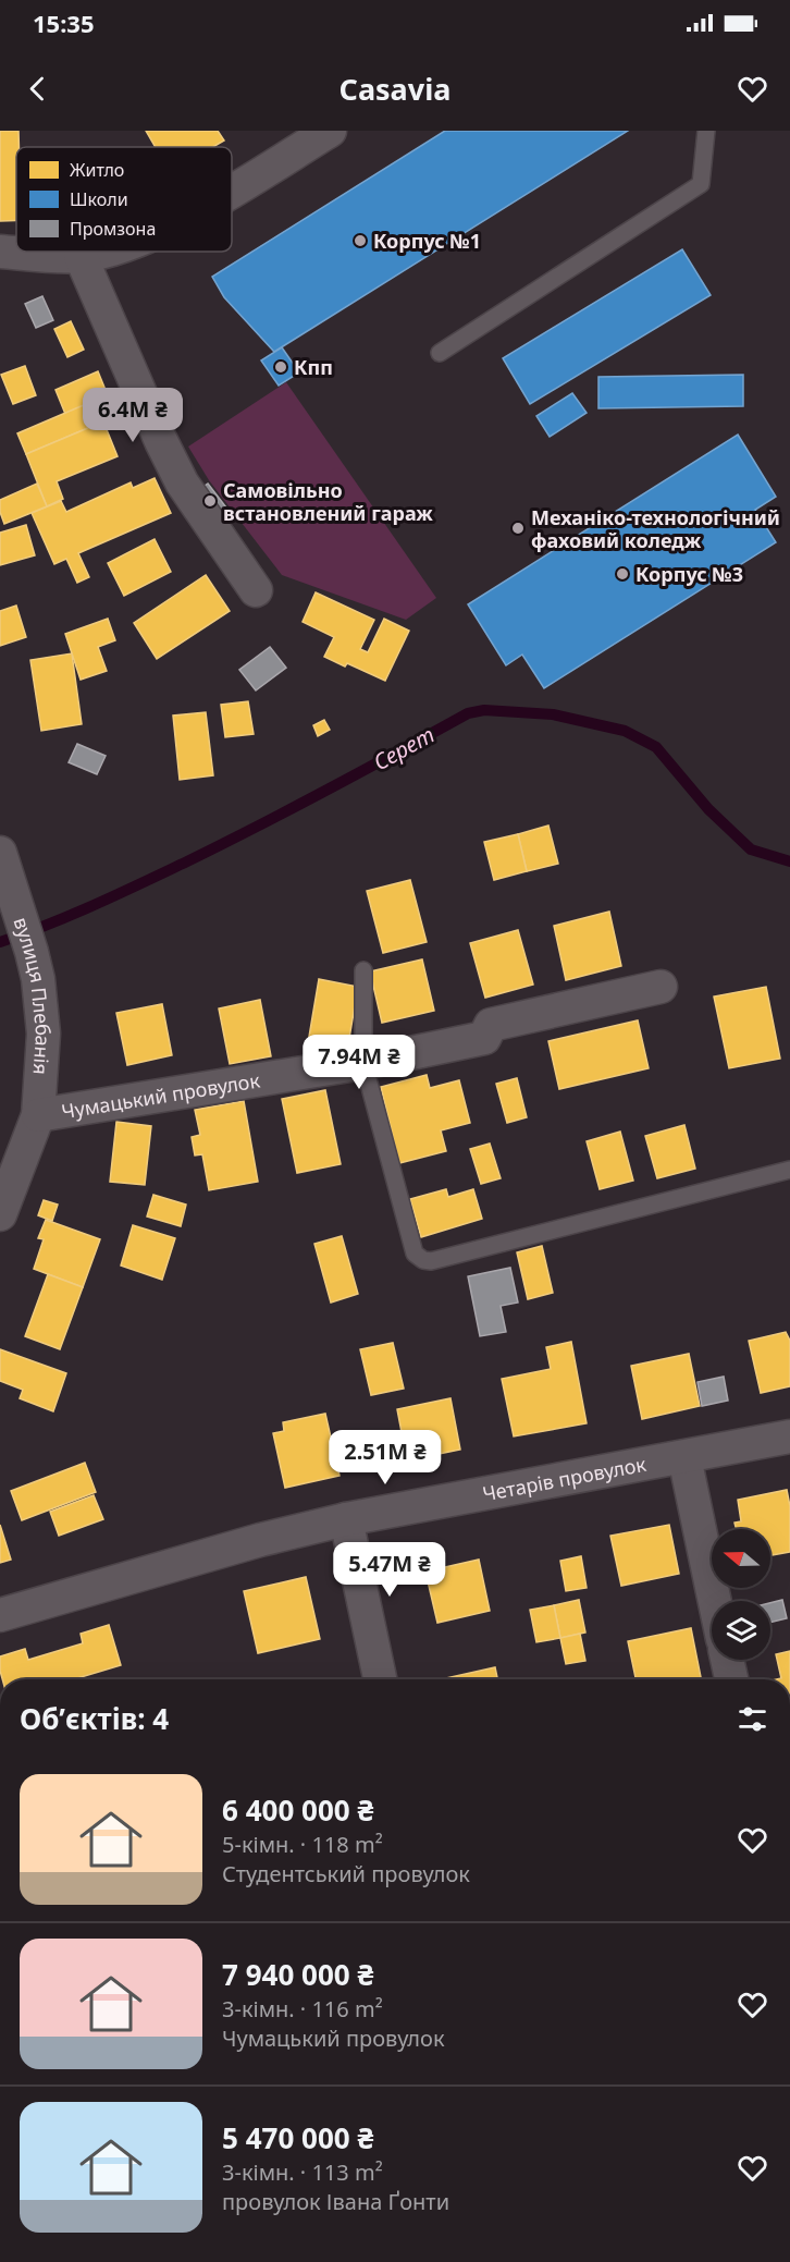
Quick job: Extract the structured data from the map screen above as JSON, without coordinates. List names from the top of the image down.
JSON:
{
  "streets": {
    "street": ["вулиця Плебанія", "Чумацький провулок", "Четарів провулок"]
  },
  "crossings": [
    ["вулиця Плебанія", "Чумацький провулок"]
  ],
  "water": ["Серет"],
  "places": [
    "Корпус №1",
    "Кпп",
    "Самовільно встановлений гараж",
    "Механіко-технологічний фаховий коледж",
    "Корпус №3"
  ],
  "legend": ["Житло", "Школи", "Промзона"],
  "north": "left",
  "page": {
    "status": "15:35",
    "header": "Casavia",
    "price": [
      "6.4M ₴",
      "7.94M ₴",
      "2.51M ₴",
      "5.47M ₴"
    ],
    "heading": "Об’єктів: 4",
    "list": [
      {
        "name": "6 400 000 ₴",
        "note": "5-кімн. · 118 m² · Студентський провулок"
      },
      {
        "name": "7 940 000 ₴",
        "note": "3-кімн. · 116 m² · Чумацький провулок"
      },
      {
        "name": "5 470 000 ₴",
        "note": "3-кімн. · 113 m² · провулок Івана Ґонти"
      }
    ]
  }
}
